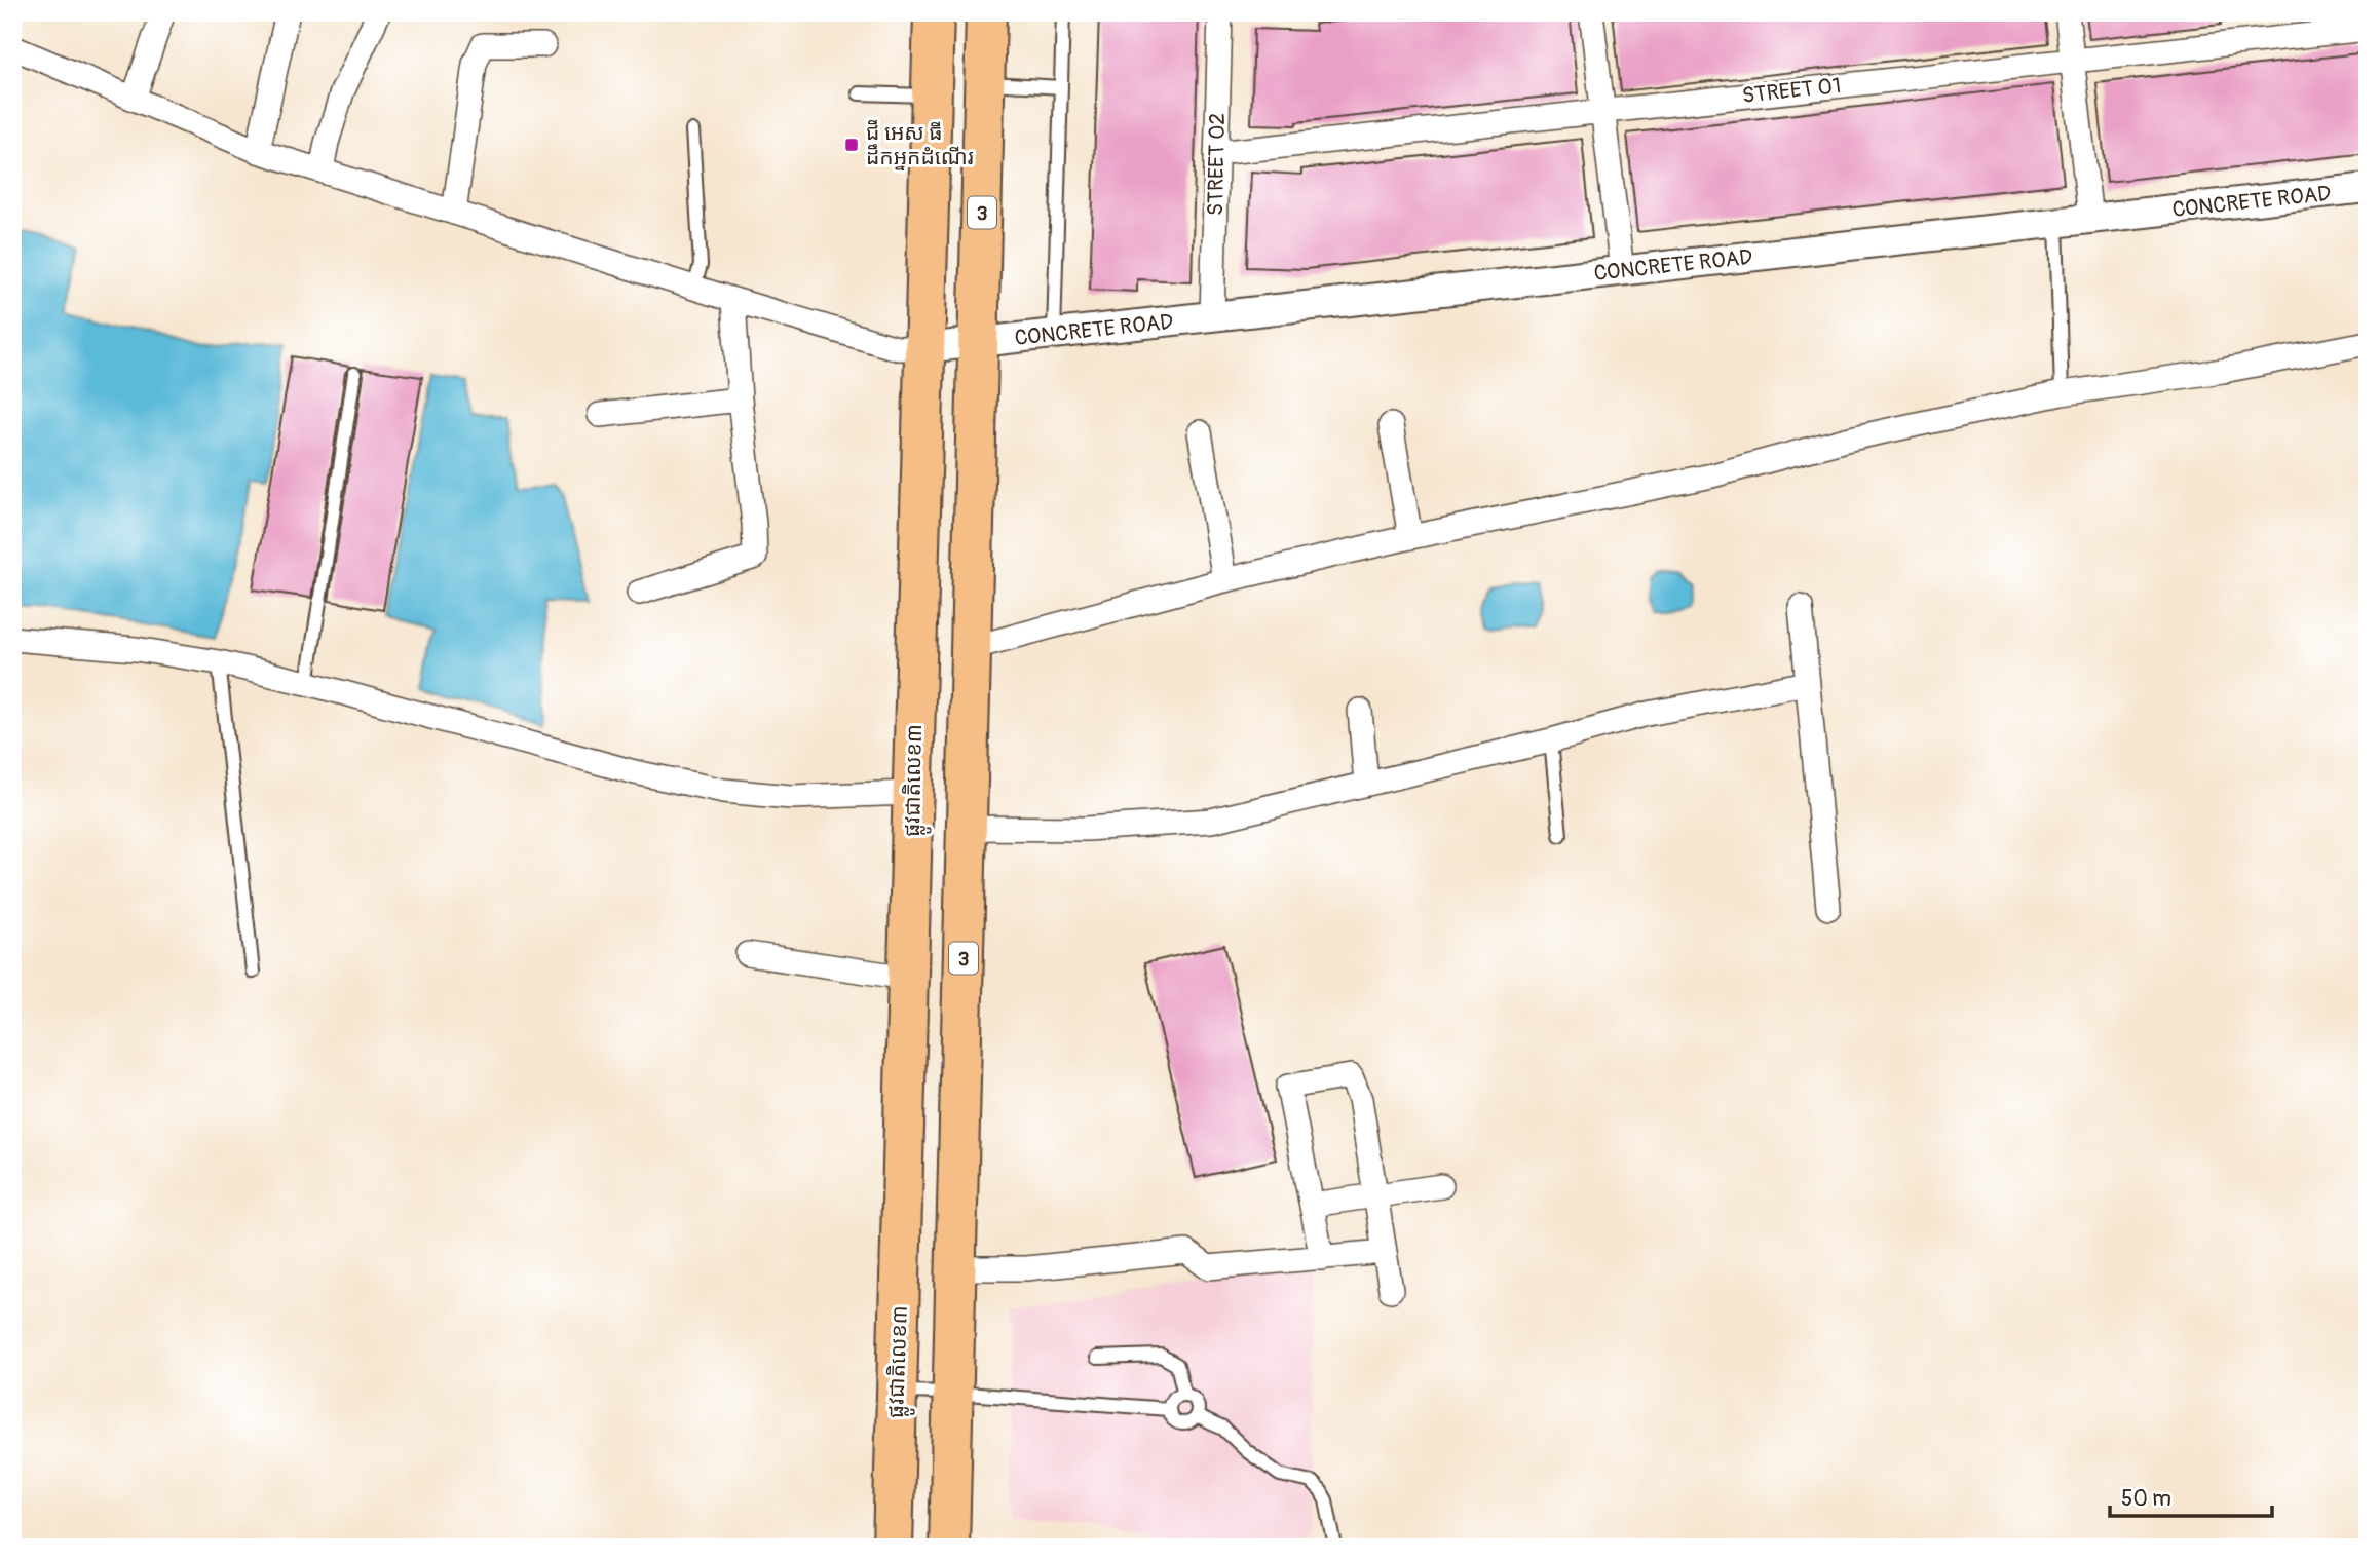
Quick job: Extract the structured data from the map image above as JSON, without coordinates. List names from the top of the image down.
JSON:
{
  "streets": {
    "highway": ["3", "ផ្លូវជាតិលេខ៣"],
    "street": ["STREET 01", "STREET 02", "CONCRETE ROAD"]
  },
  "crossings": [
    ["STREET 01", "STREET 02"],
    ["STREET 02", "CONCRETE ROAD"],
    ["CONCRETE ROAD", "3"],
    ["CONCRETE ROAD", "ផ្លូវជាតិលេខ៣"]
  ],
  "places": {
    "transit": ["ជី អេស ធី ដឹកអ្នកដំណើរ"]
  },
  "scale_bar": "50 m"
}
